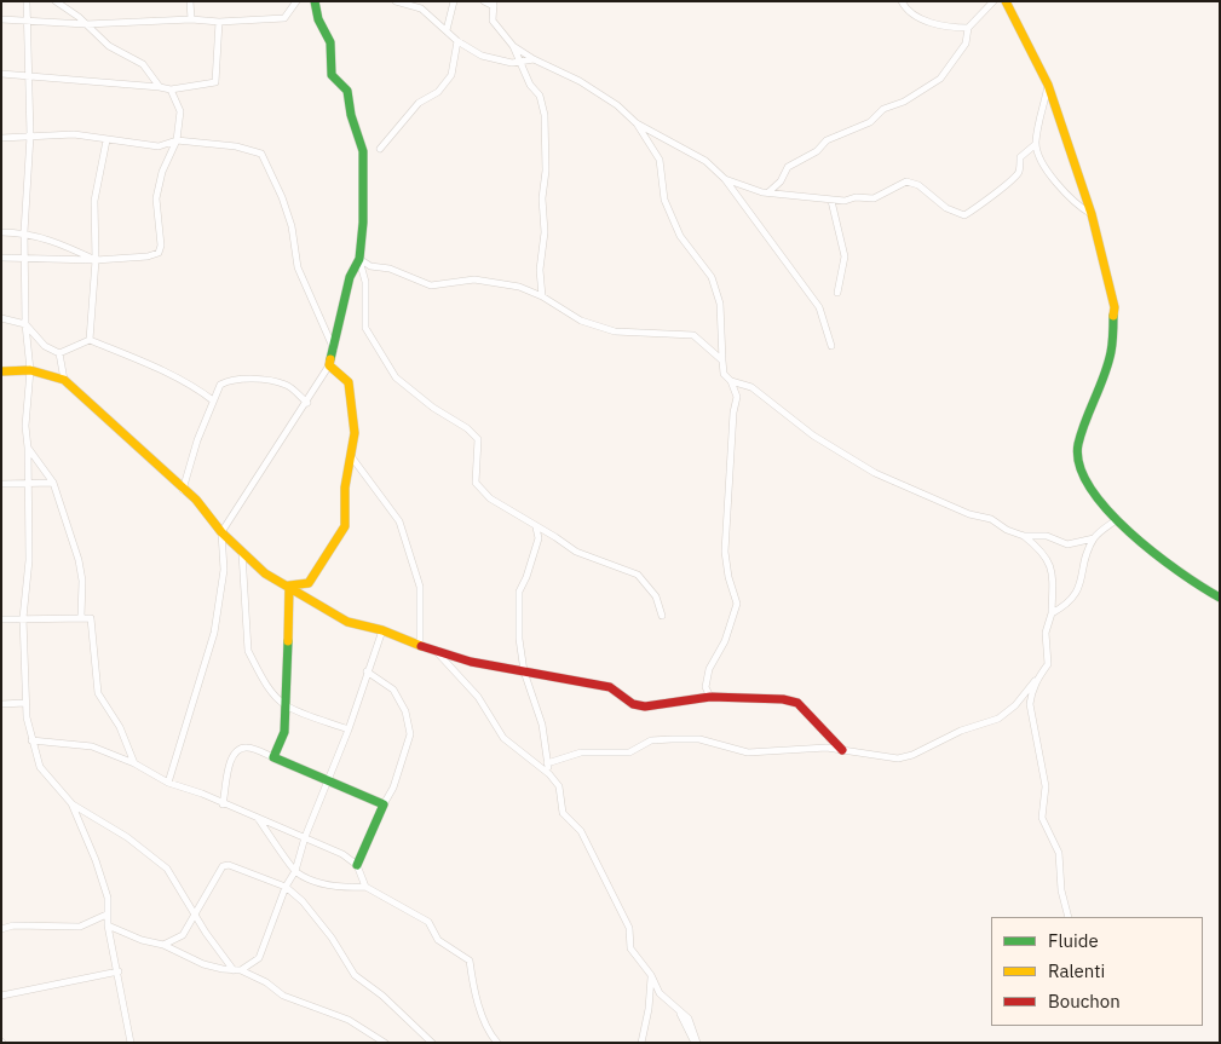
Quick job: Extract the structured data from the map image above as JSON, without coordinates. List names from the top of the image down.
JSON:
{
  "legend": ["Fluide", "Ralenti", "Bouchon"]
}
